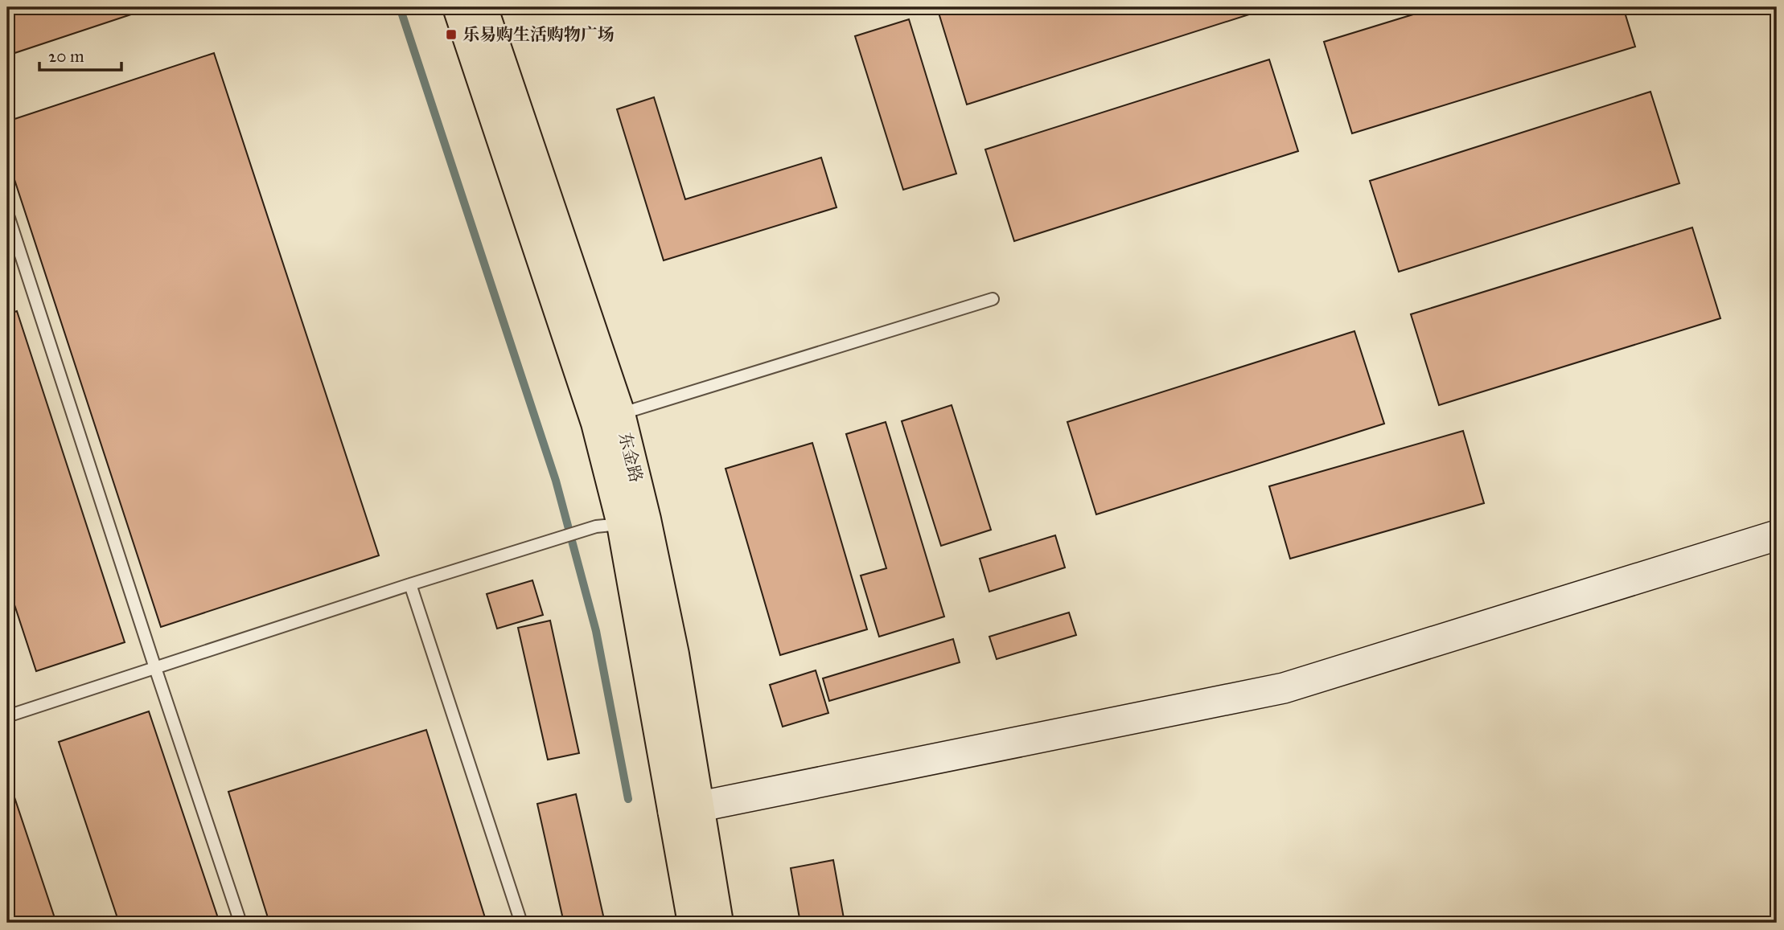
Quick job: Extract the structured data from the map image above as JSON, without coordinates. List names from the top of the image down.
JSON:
{
  "streets": {
    "main road": ["东金路"]
  },
  "places": {
    "transit": ["乐易购生活购物广场"]
  },
  "scale_bar": "20 m"
}
